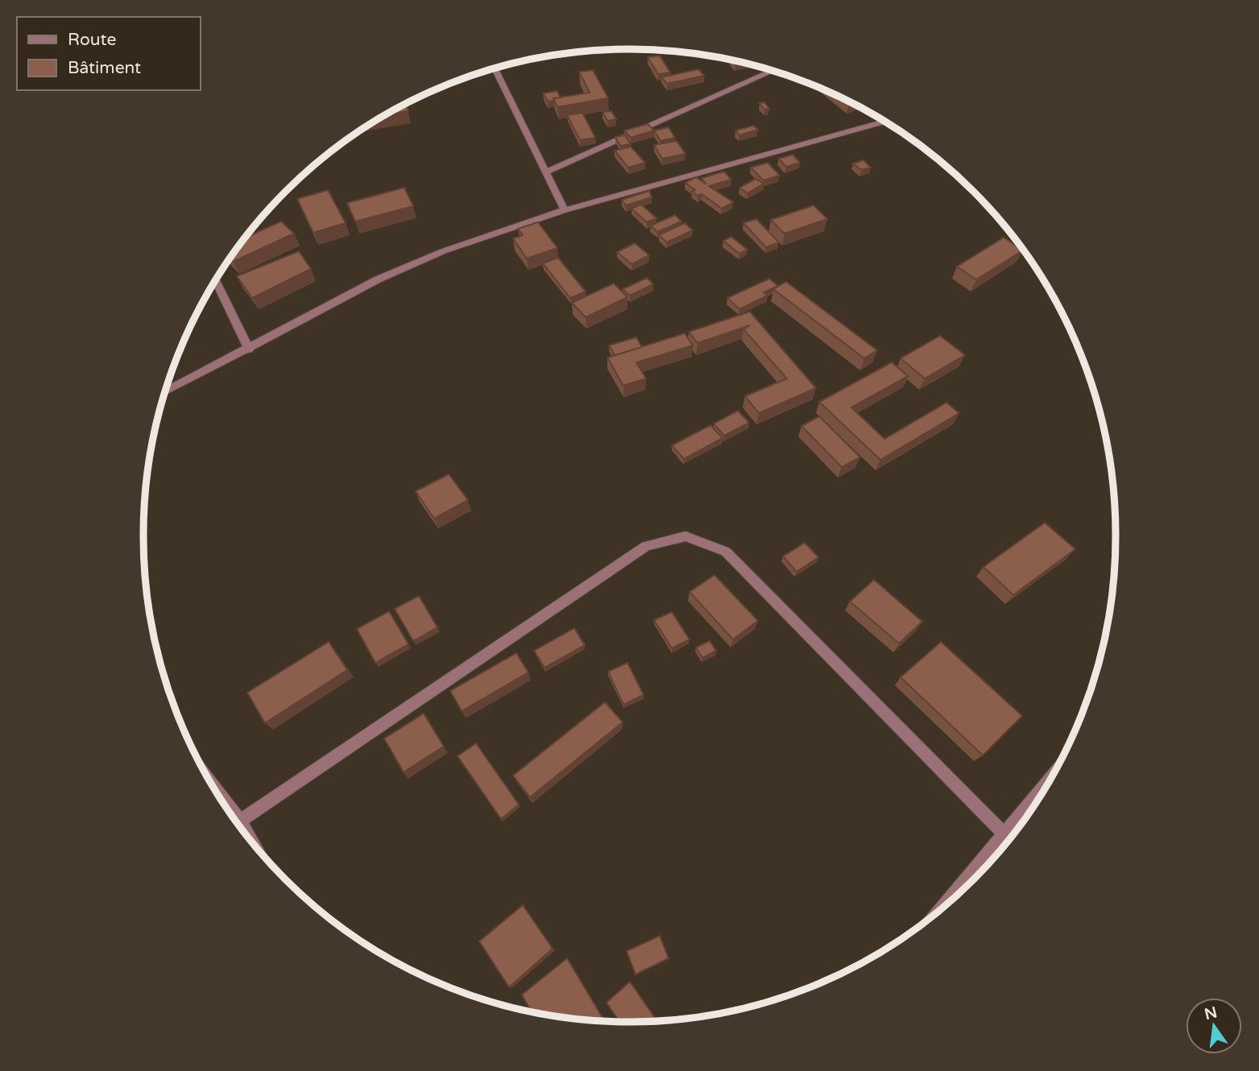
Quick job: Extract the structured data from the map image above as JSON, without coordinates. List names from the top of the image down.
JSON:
{
  "legend": ["Route", "Bâtiment"],
  "north": "top"
}
